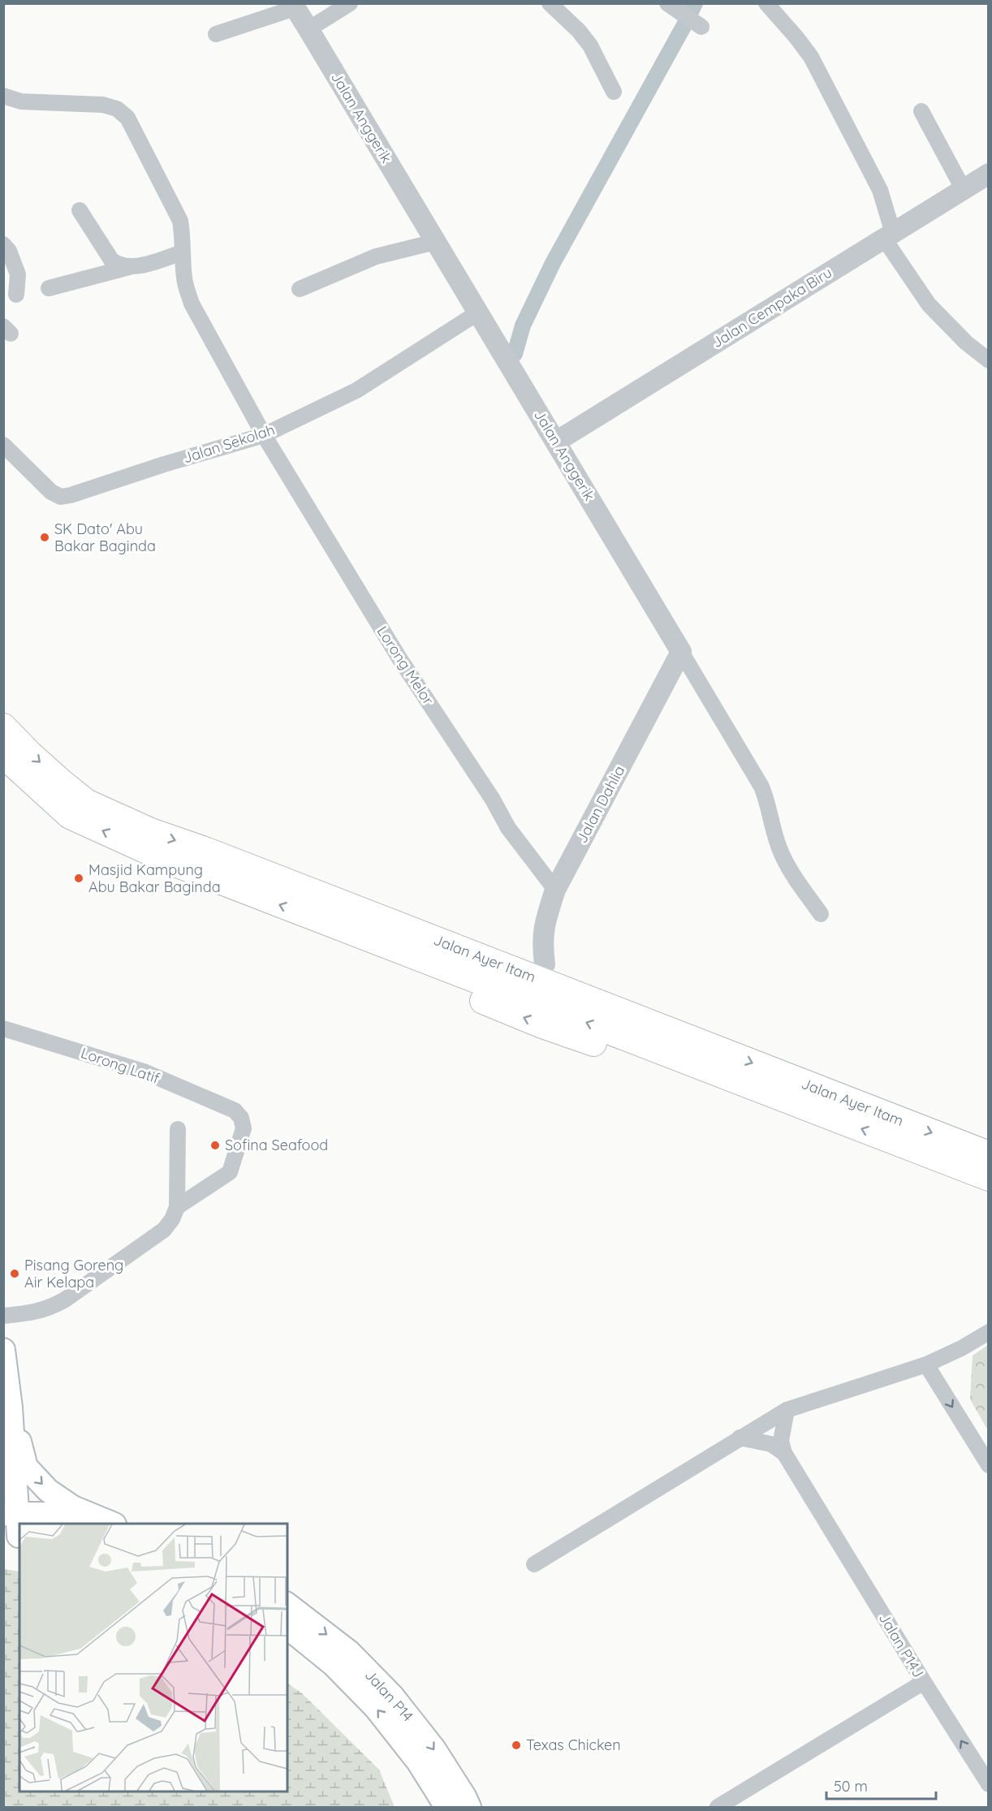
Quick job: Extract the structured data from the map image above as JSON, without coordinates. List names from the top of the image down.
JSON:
{
  "streets": {
    "main road": ["Jalan Ayer Itam", "Jalan P14"],
    "street": [
      "Jalan Anggerik",
      "Jalan Cempaka Biru",
      "Jalan Sekolah",
      "Lorong Melor",
      "Jalan Dahlia",
      "Lorong Latif",
      "Jalan P14J"
    ]
  },
  "crossings": [
    ["Jalan Anggerik", "Jalan Cempaka Biru"],
    ["Jalan Anggerik", "Jalan Sekolah"],
    ["Jalan Anggerik", "Jalan Dahlia"],
    ["Jalan Sekolah", "Lorong Melor"],
    ["Lorong Melor", "Jalan Dahlia"]
  ],
  "places": [
    "SK Dato' Abu Bakar Baginda",
    "Masjid Kampung Abu Bakar Baginda",
    "Sofina Seafood",
    "Pisang Goreng Air Kelapa",
    "Texas Chicken"
  ],
  "scale_bar": "50 m"
}
